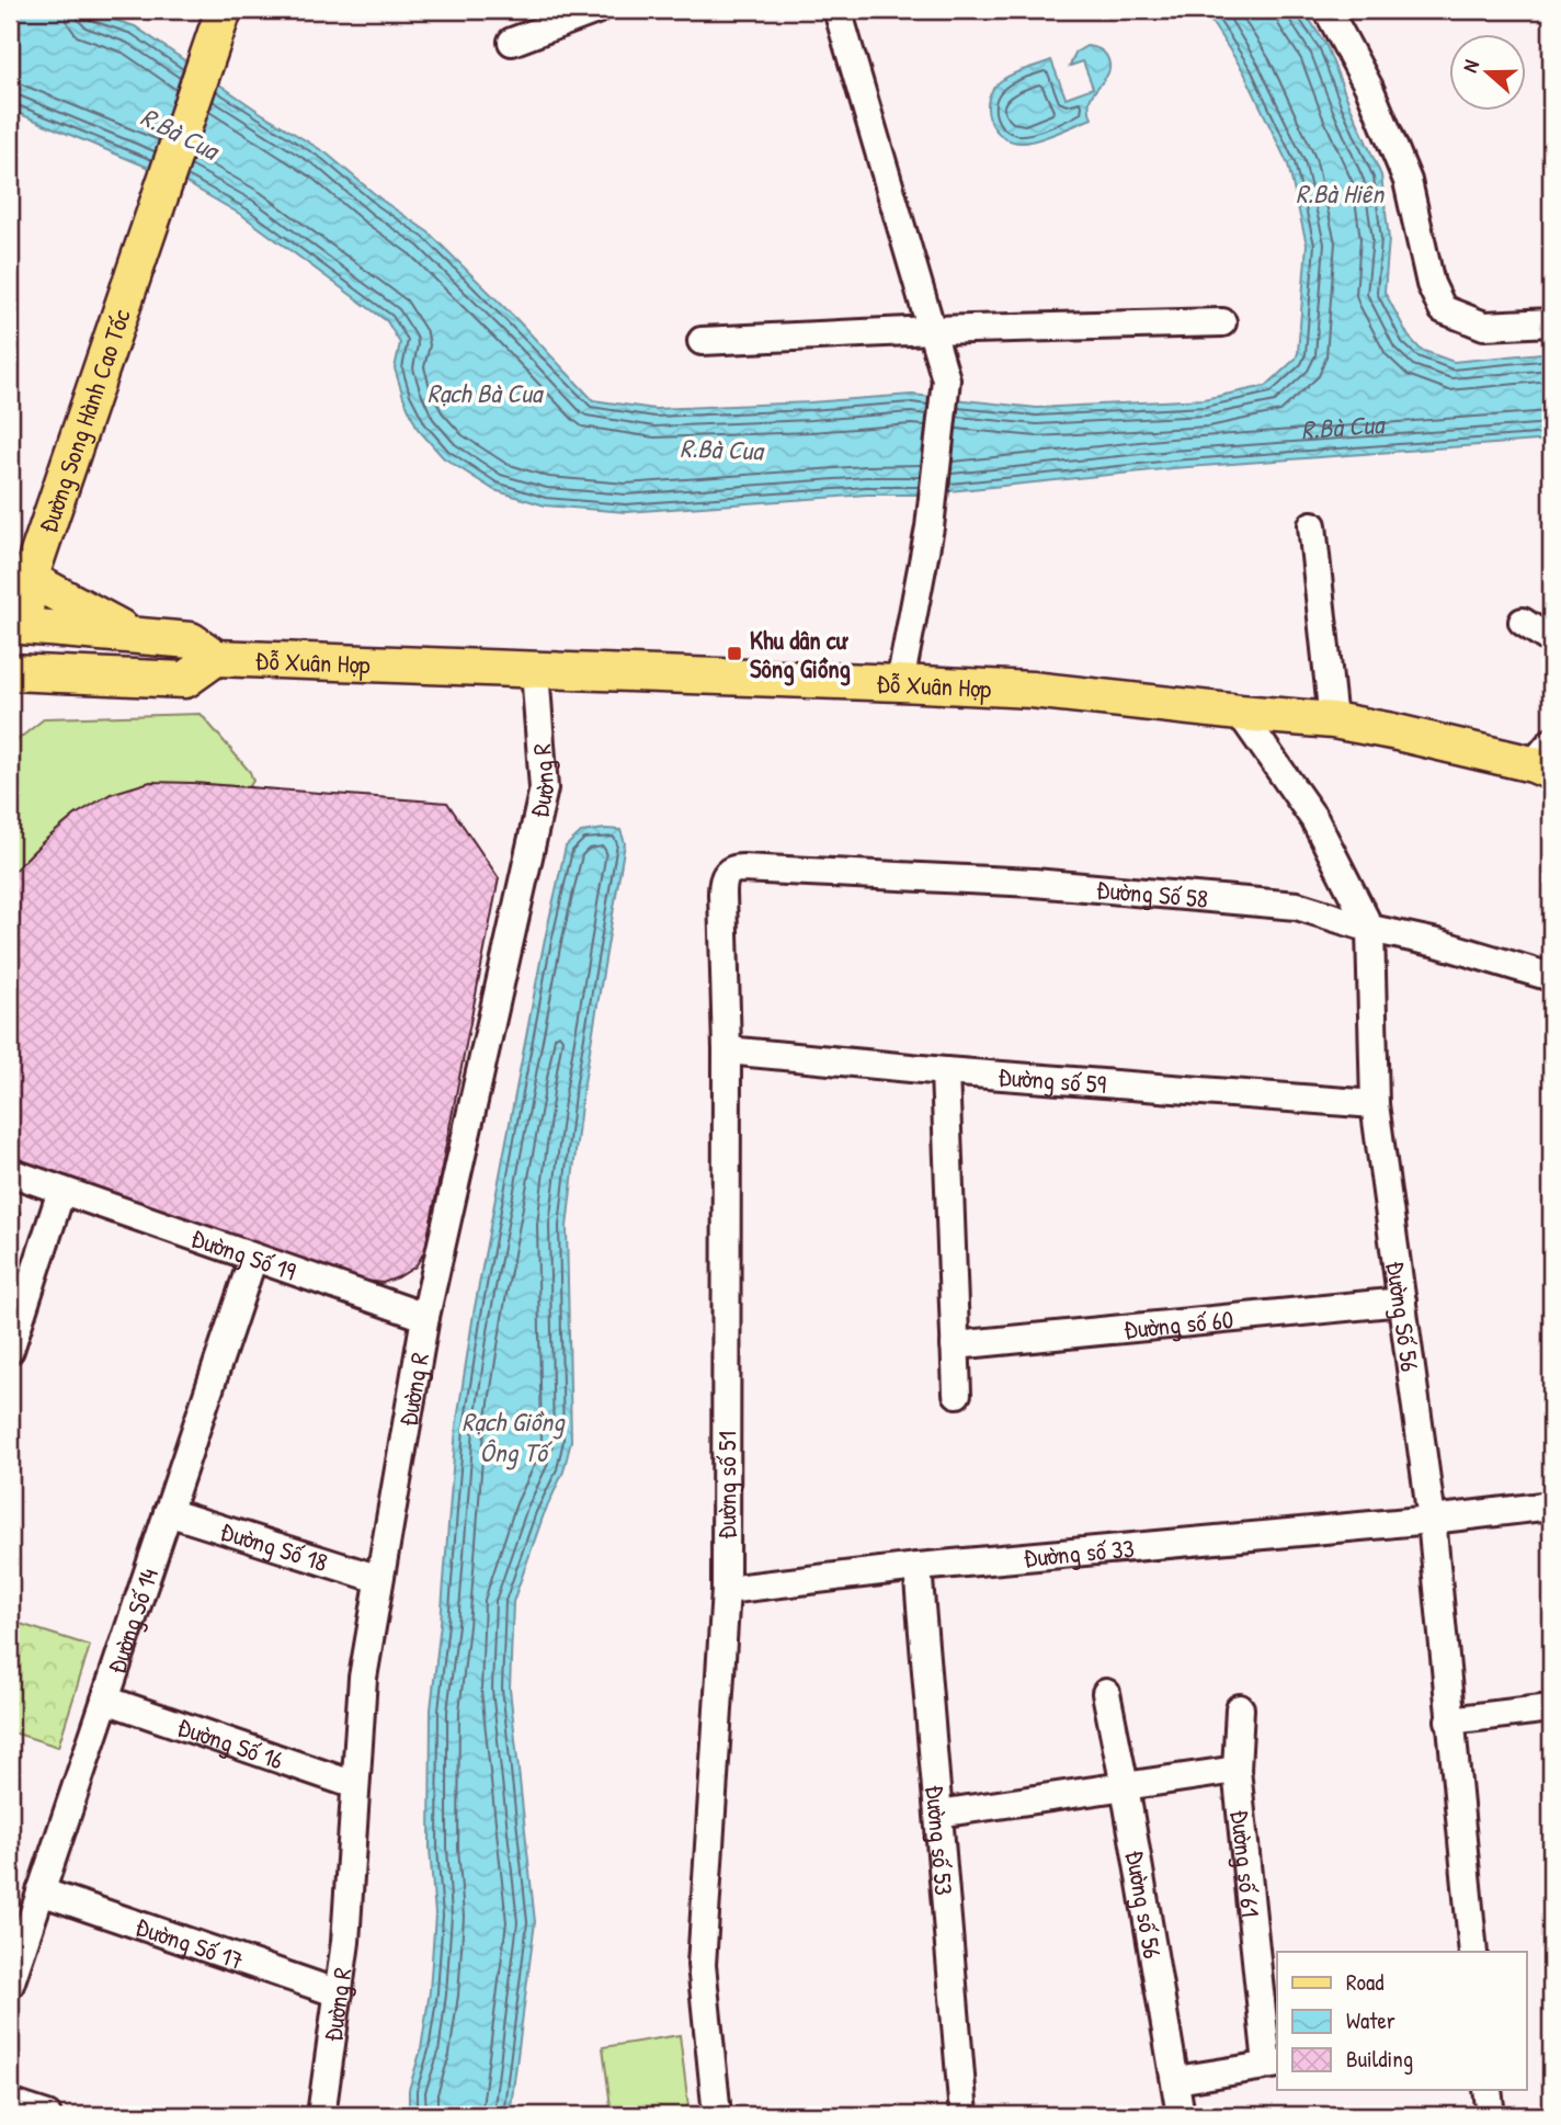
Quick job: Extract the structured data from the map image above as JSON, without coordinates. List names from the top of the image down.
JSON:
{
  "streets": {
    "main road": ["Đường Song Hành Cao Tốc", "Đỗ Xuân Hợp"],
    "street": [
      "Đường R",
      "Đường Số 58",
      "Đường số 59",
      "Đường Số 19",
      "Đường Số 56",
      "Đường số 60",
      "Đường số 51",
      "Đường Số 18",
      "Đường số 33",
      "Đường Số 14",
      "Đường Số 16",
      "Đường số 53",
      "Đường số 61",
      "Đường số 56",
      "Đường Số 17"
    ]
  },
  "crossings": [
    ["Đường Song Hành Cao Tốc", "Đỗ Xuân Hợp"],
    ["Đỗ Xuân Hợp", "Đường R"],
    ["Đỗ Xuân Hợp", "Đường Số 56"],
    ["Đường R", "Đường Số 19"],
    ["Đường R", "Đường Số 18"],
    ["Đường R", "Đường Số 16"],
    ["Đường R", "Đường Số 17"],
    ["Đường Số 58", "Đường Số 56"],
    ["Đường Số 58", "Đường số 51"],
    ["Đường số 59", "Đường Số 56"],
    ["Đường số 59", "Đường số 51"],
    ["Đường Số 19", "Đường Số 14"],
    ["Đường Số 56", "Đường số 60"],
    ["Đường Số 56", "Đường số 33"],
    ["Đường số 51", "Đường số 33"],
    ["Đường Số 18", "Đường Số 14"],
    ["Đường số 33", "Đường số 53"],
    ["Đường Số 14", "Đường Số 16"],
    ["Đường Số 14", "Đường Số 17"],
    ["Đường số 61", "Đường số 56"]
  ],
  "water": [
    "R.Bà Cua",
    "R.Bà Hiên",
    "Rạch Bà Cua",
    "Rạch Giồng Ông Tố"
  ],
  "places": {
    "transit": ["Khu dân cư Sông Giồng"]
  },
  "legend": ["Road", "Water", "Building"],
  "north": "left"
}
